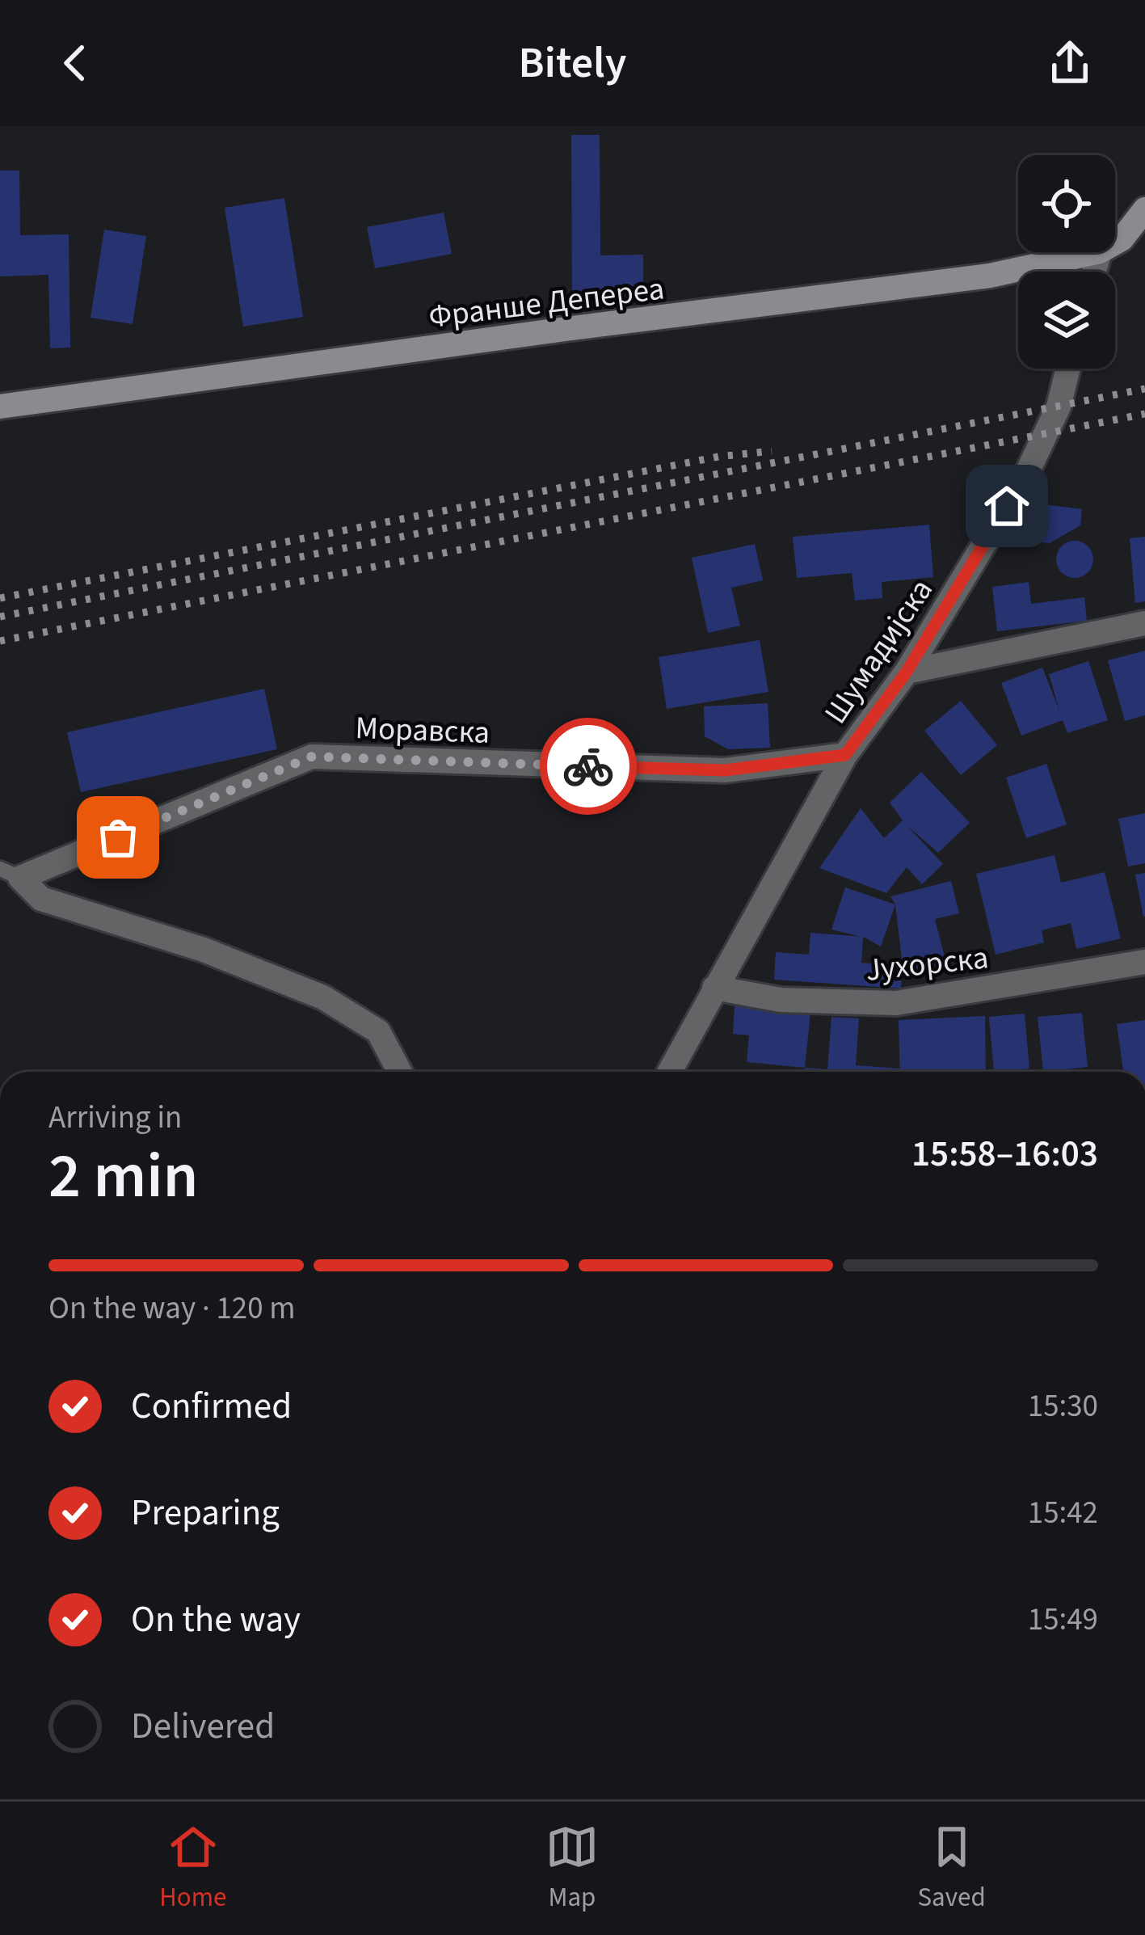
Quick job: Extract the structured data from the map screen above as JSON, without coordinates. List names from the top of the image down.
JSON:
{
  "streets": {
    "main road": ["Франше Депереа"],
    "street": ["Шумадијска", "Моравска", "Јухорска"]
  },
  "crossings": [
    ["Шумадијска", "Моравска"],
    ["Шумадијска", "Јухорска"]
  ],
  "page": {
    "header": "Bitely",
    "heading": ["2 min", "Arriving in", "15:58–16:03"],
    "bar": "On the way · 120 m",
    "list": [
      ["Confirmed", "15:30"],
      ["Preparing", "15:42"],
      ["On the way", "15:49"],
      "Delivered"
    ],
    "tabs": ["Home", "Map", "Saved"]
  }
}
